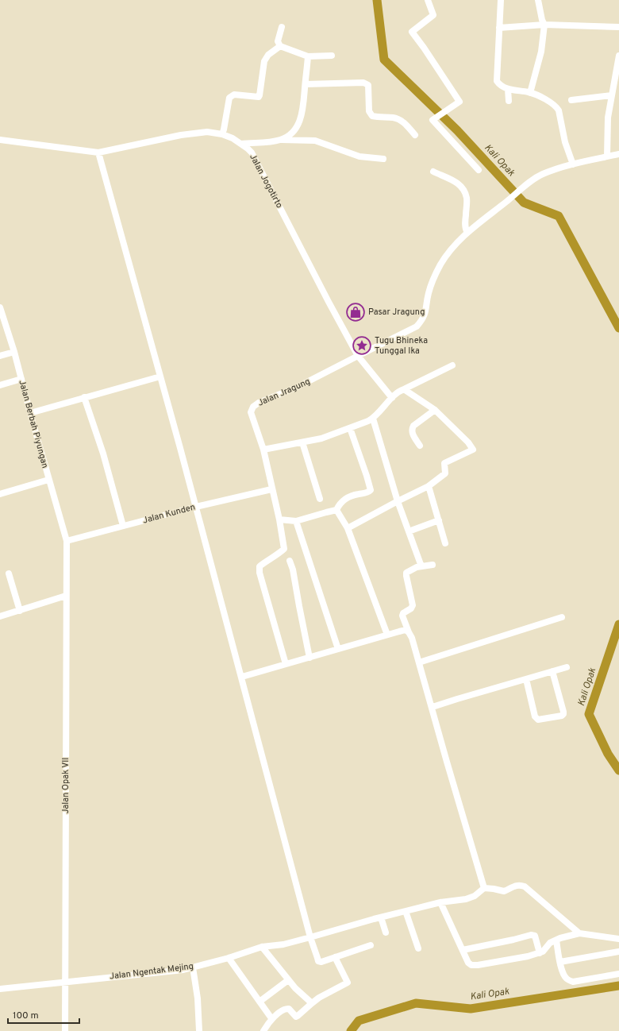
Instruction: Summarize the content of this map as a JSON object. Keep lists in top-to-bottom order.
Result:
{
  "streets": {
    "street": [
      "Jalan Jogotirto",
      "Jalan Jragung",
      "Jalan Berbah Piyungan",
      "Jalan Kunden",
      "Jalan Opak VII",
      "Jalan Ngentak Mejing"
    ]
  },
  "crossings": [
    ["Jalan Jogotirto", "Jalan Jragung"],
    ["Jalan Jragung", "Jalan Kunden"],
    ["Jalan Berbah Piyungan", "Jalan Kunden"],
    ["Jalan Berbah Piyungan", "Jalan Opak VII"],
    ["Jalan Kunden", "Jalan Opak VII"],
    ["Jalan Opak VII", "Jalan Ngentak Mejing"]
  ],
  "water": ["Kali Opak"],
  "places": {
    "shop": ["Pasar Jragung"],
    "place": ["Tugu Bhineka Tunggal Ika"]
  },
  "scale_bar": "100 m"
}
